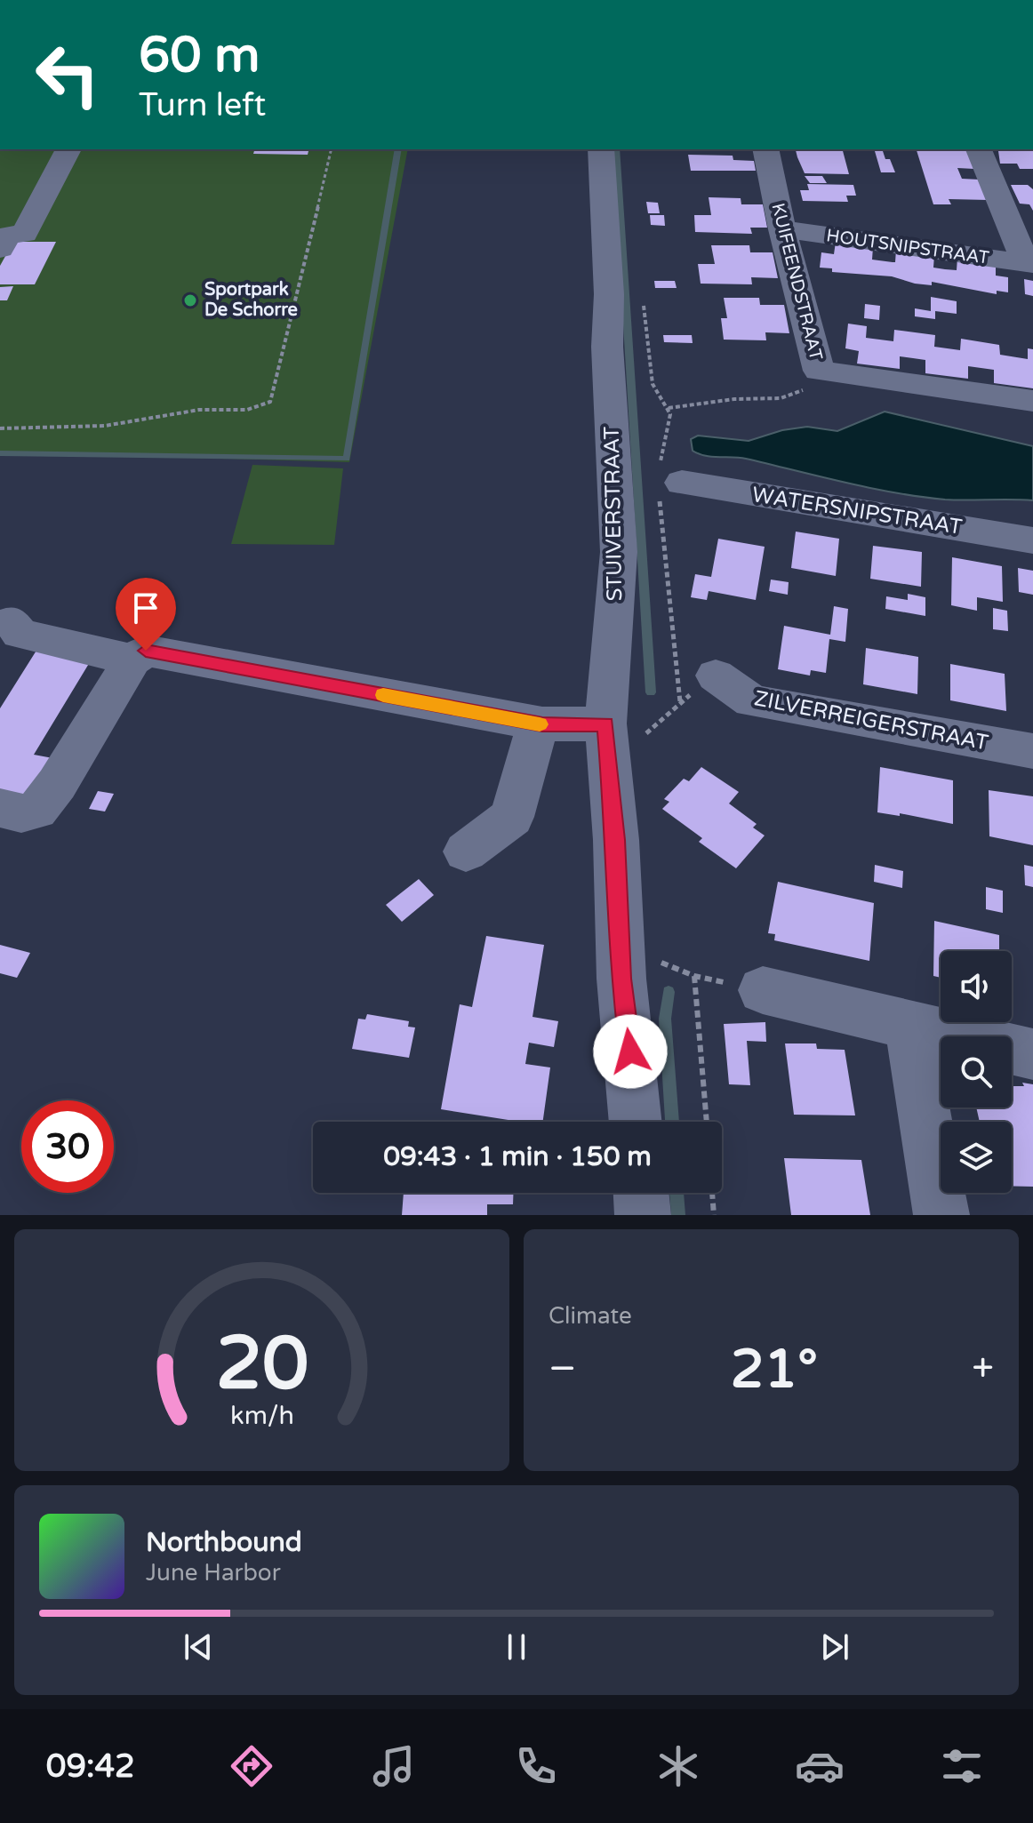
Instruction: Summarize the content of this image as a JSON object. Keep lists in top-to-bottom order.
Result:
{
  "streets": {
    "street": [
      "HOUTSNIPSTRAAT",
      "KUIFEENDSTRAAT",
      "WATERSNIPSTRAAT",
      "STUIVERSTRAAT",
      "ZILVERREIGERSTRAAT"
    ]
  },
  "crossings": [
    ["HOUTSNIPSTRAAT", "KUIFEENDSTRAAT"]
  ],
  "places": ["Sportpark De Schorre"],
  "page": {
    "turn": ["60 m", "Turn left"],
    "limit": "30",
    "trip": "09:43 · 1 min · 150 m",
    "tile": "Climate",
    "heat": ["−", "21°", "+"],
    "song": ["Northbound", "June Harbor"],
    "tabs": "09:42",
    "gauge": ["20", "km/h"]
  }
}
